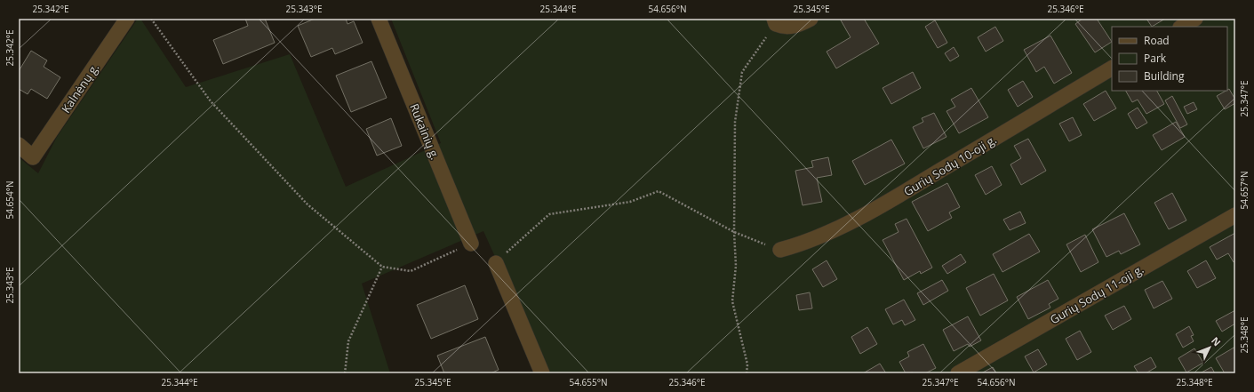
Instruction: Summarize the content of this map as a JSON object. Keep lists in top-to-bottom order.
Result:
{
  "streets": {
    "street": [
      "Kalnėnų g.",
      "Rukainių g.",
      "Gurių Sodų 10-oji g.",
      "Gurių Sodų 11-oji g."
    ]
  },
  "legend": ["Road", "Park", "Building"],
  "north": "top right",
  "coordinates": [
    "25.342°E",
    "25.343°E",
    "25.344°E",
    "54.656°N",
    "25.345°E",
    "25.346°E",
    "25.347°E",
    "54.657°N",
    "54.654°N",
    "25.348°E",
    "54.655°N"
  ]
}
